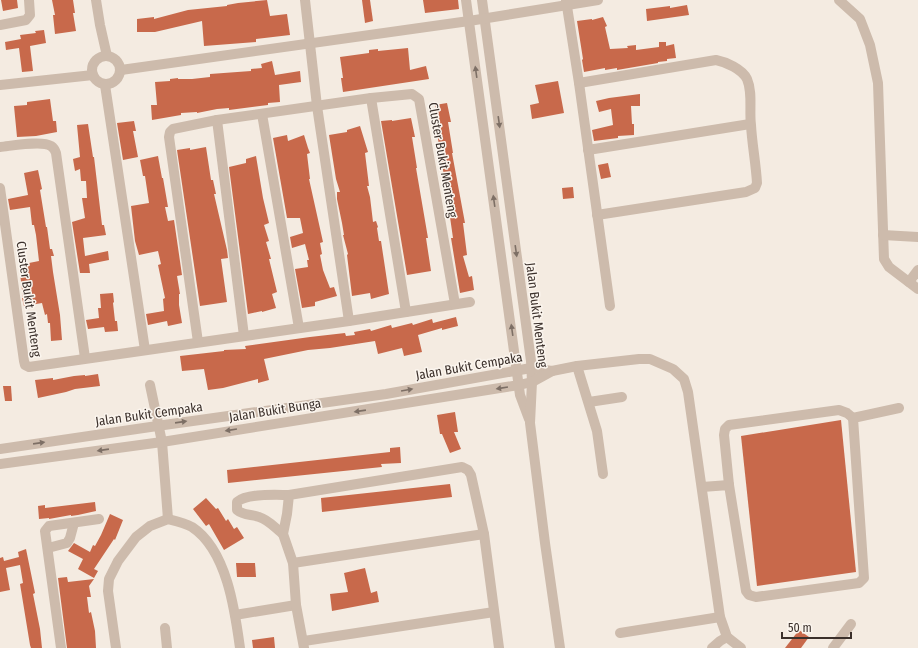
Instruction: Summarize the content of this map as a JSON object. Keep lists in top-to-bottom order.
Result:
{
  "streets": {
    "street": [
      "Cluster Bukit Menteng",
      "Jalan Bukit Menteng",
      "Jalan Bukit Cempaka",
      "Jalan Bukit Bunga"
    ]
  },
  "crossings": [
    ["Jalan Bukit Menteng", "Jalan Bukit Cempaka"],
    ["Jalan Bukit Menteng", "Jalan Bukit Bunga"],
    ["Jalan Bukit Cempaka", "Jalan Bukit Bunga"]
  ],
  "one_way": ["Jalan Bukit Cempaka", "Jalan Bukit Bunga"],
  "scale_bar": "50 m"
}
